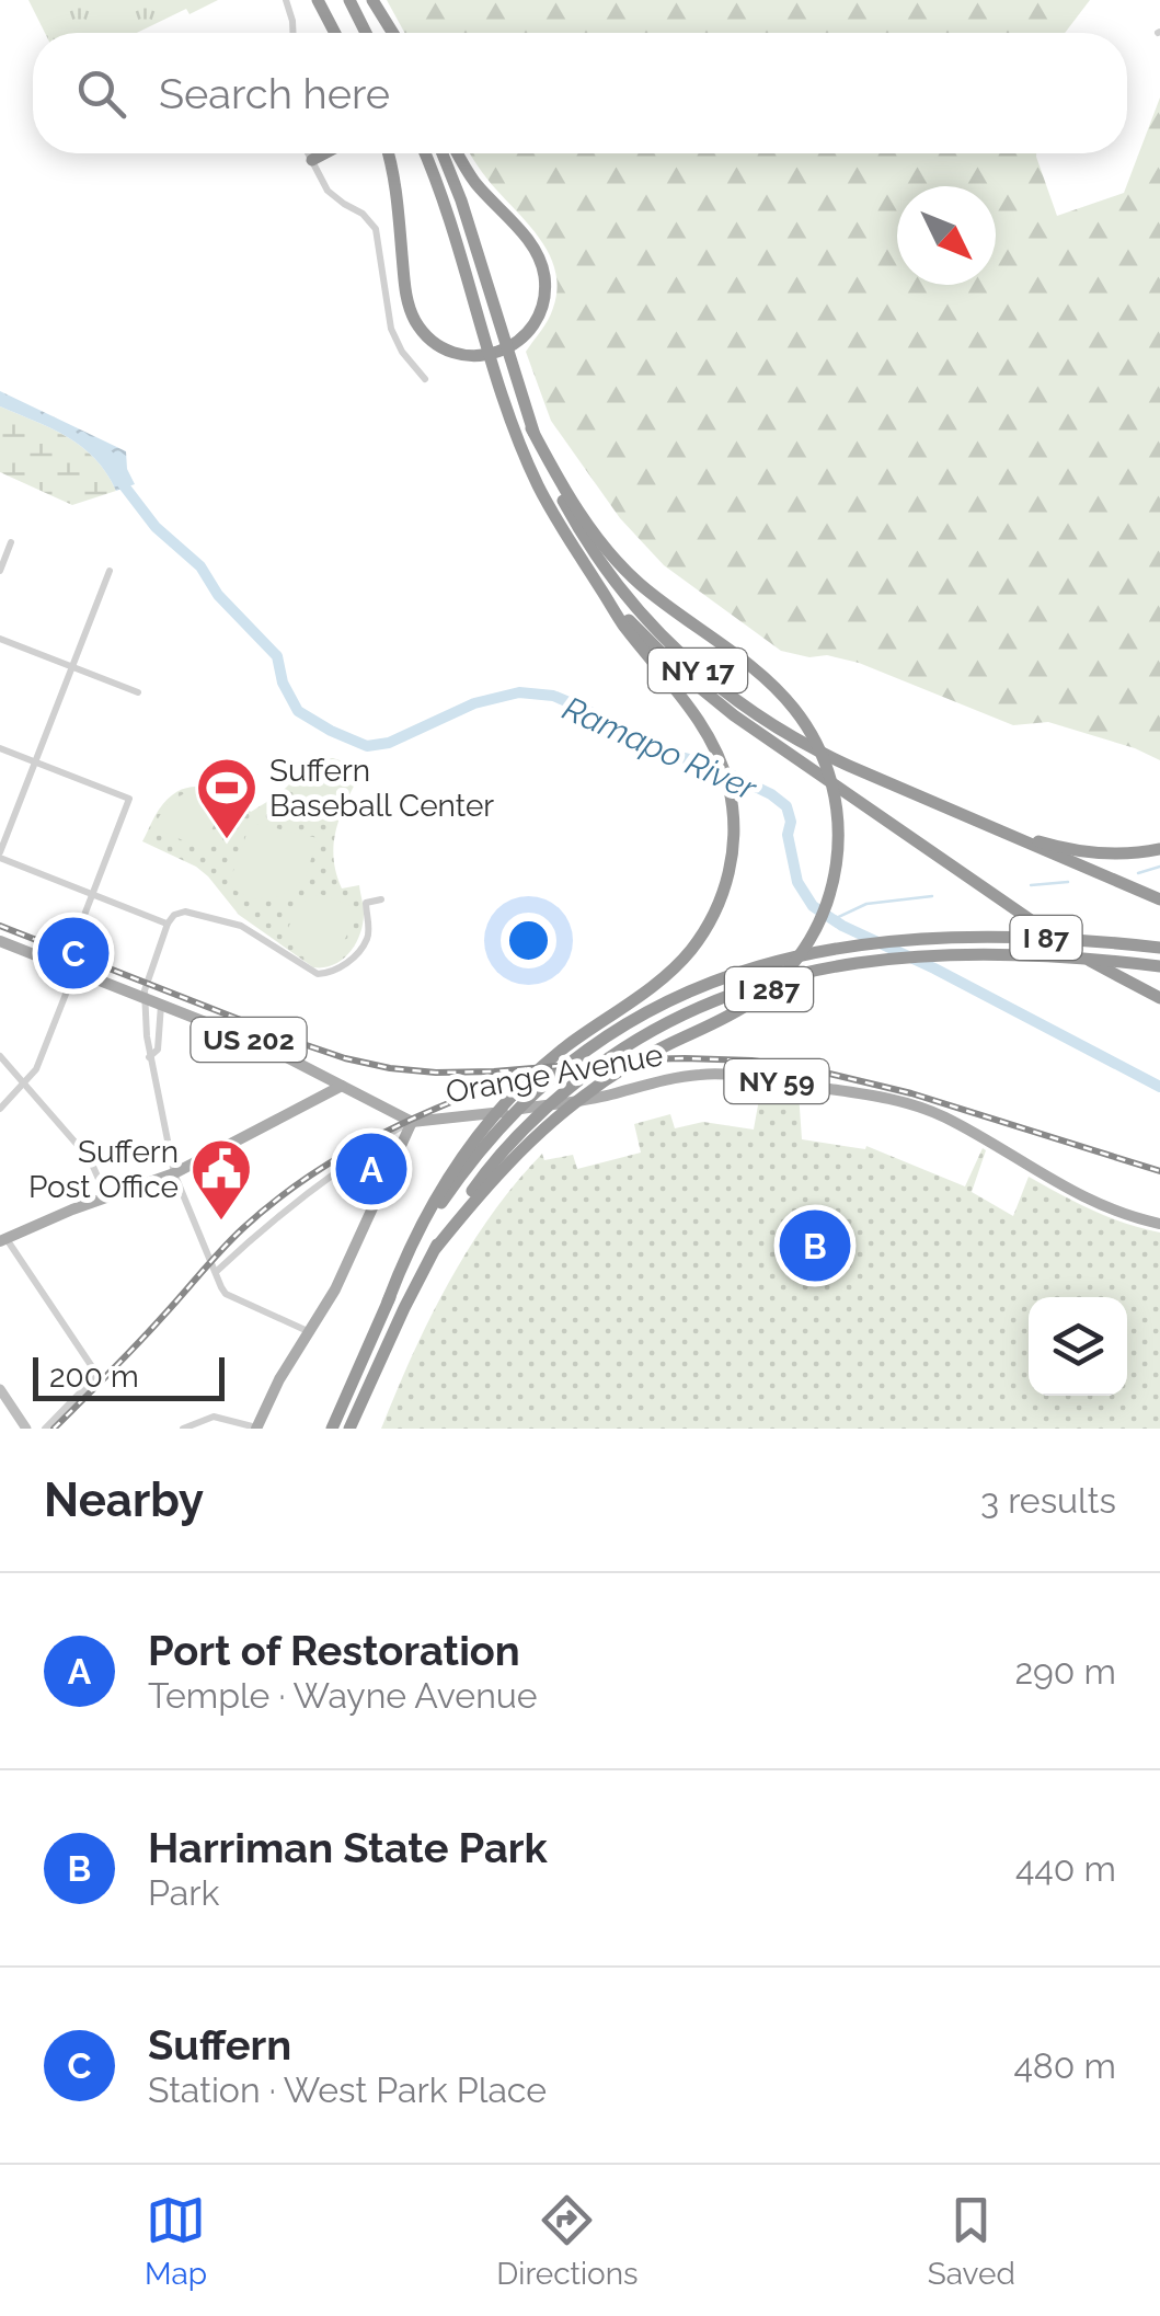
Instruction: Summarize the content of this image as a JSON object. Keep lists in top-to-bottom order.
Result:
{
  "streets": {
    "highway": ["NY 17", "I 87", "I 287"],
    "main road": ["US 202", "Orange Avenue", "NY 59"]
  },
  "crossings": [
    ["NY 17", "I 287"],
    ["I 87", "I 287"]
  ],
  "water": ["Ramapo River"],
  "places": {
    "sports": ["Suffern Baseball Center"],
    "public building": ["Suffern Post Office"]
  },
  "scale_bar": "200 m",
  "north": "bottom right",
  "page": {
    "search": "Search here",
    "pins": ["C", "A", "B"],
    "scale": "200 m",
    "heading": ["Nearby", "3 results"],
    "list": [
      {
        "mark": "A",
        "name": "Port of Restoration",
        "note": "Temple · Wayne Avenue",
        "value": "290 m"
      },
      {
        "mark": "B",
        "name": "Harriman State Park",
        "note": "Park",
        "value": "440 m"
      },
      {
        "mark": "C",
        "name": "Suffern",
        "note": "Station · West Park Place",
        "value": "480 m"
      }
    ],
    "nav": ["Map", "Directions", "Saved"]
  }
}
